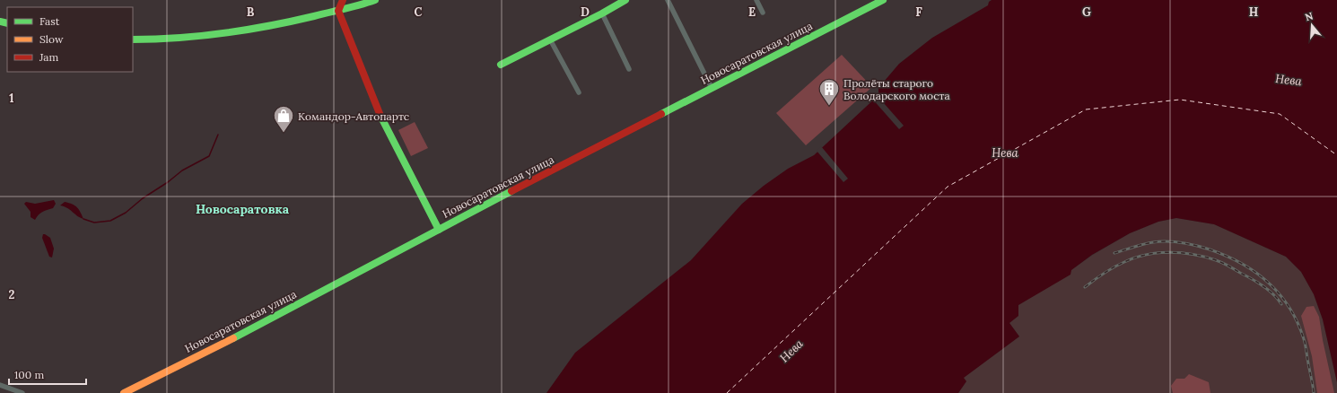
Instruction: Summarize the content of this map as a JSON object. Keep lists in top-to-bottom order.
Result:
{
  "streets": {
    "street": ["Новосаратовская улица"]
  },
  "districts": ["Новосаратовка"],
  "water": ["Нева"],
  "places": {
    "building": ["Пролёты старого Володарского моста"],
    "shop": ["Командор-Автопартс"]
  },
  "legend": ["Fast", "Slow", "Jam"],
  "scale_bar": "100 m",
  "north": "top",
  "grid": {
    "columns": [
      "B",
      "C",
      "D",
      "E",
      "F",
      "G",
      "H"
    ],
    "rows": ["1", "2"]
  }
}
